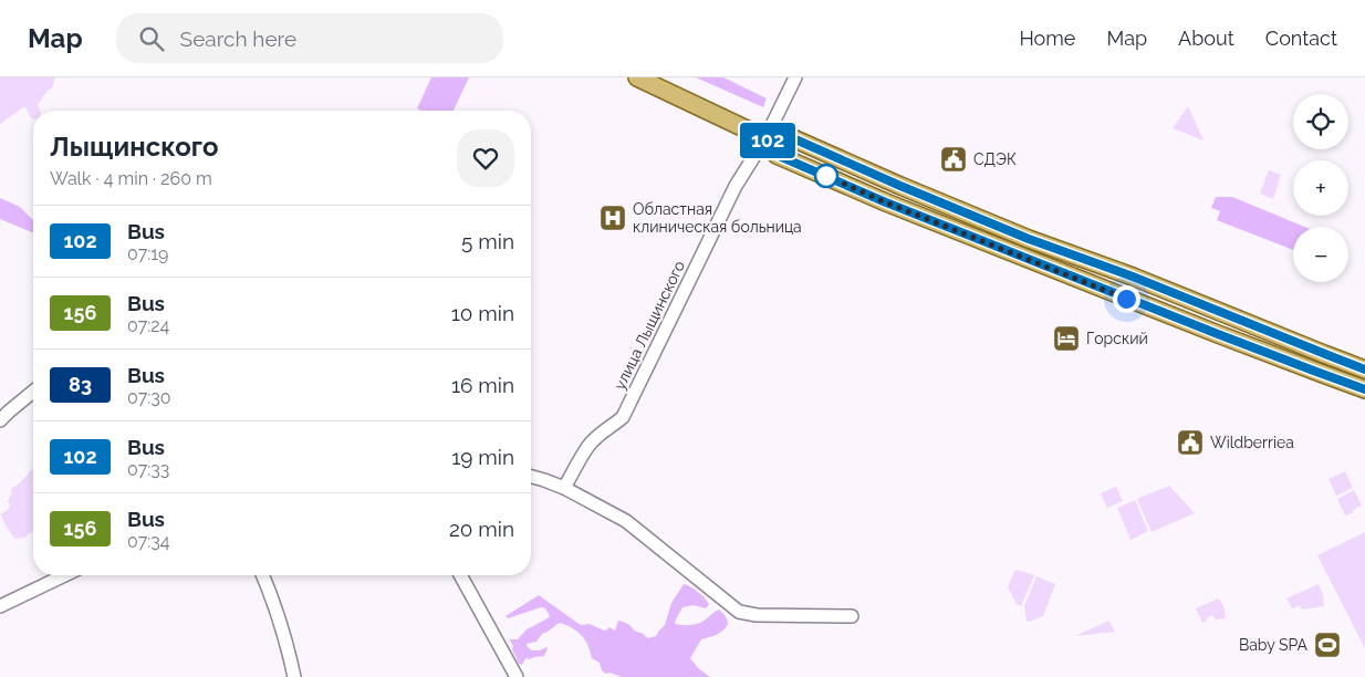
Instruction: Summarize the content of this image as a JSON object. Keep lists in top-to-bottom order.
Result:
{
  "streets": {
    "street": ["улица Лыщинского"]
  },
  "places": {
    "public building": ["СДЭК", "Wildberriea"],
    "hospital": ["Областная клиническая больница"],
    "hotel": ["Горский"],
    "sports": ["Baby SPA"]
  },
  "lines": ["bus line 102"],
  "page": {
    "header": "Map",
    "search": "Search here",
    "nav": [
      "Home",
      "Map",
      "About",
      "Contact"
    ],
    "on_map": "102",
    "map_buttons": ["+", "−"],
    "heading": ["Лыщинского", "Walk · 4 min · 260 m"],
    "list": [
      {
        "mark": "102",
        "name": "Bus",
        "note": "07:19",
        "value": "5 min"
      },
      {
        "mark": "156",
        "name": "Bus",
        "note": "07:24",
        "value": "10 min"
      },
      {
        "mark": "83",
        "name": "Bus",
        "note": "07:30",
        "value": "16 min"
      },
      {
        "mark": "102",
        "name": "Bus",
        "note": "07:33",
        "value": "19 min"
      },
      {
        "mark": "156",
        "name": "Bus",
        "note": "07:34",
        "value": "20 min"
      }
    ]
  }
}
